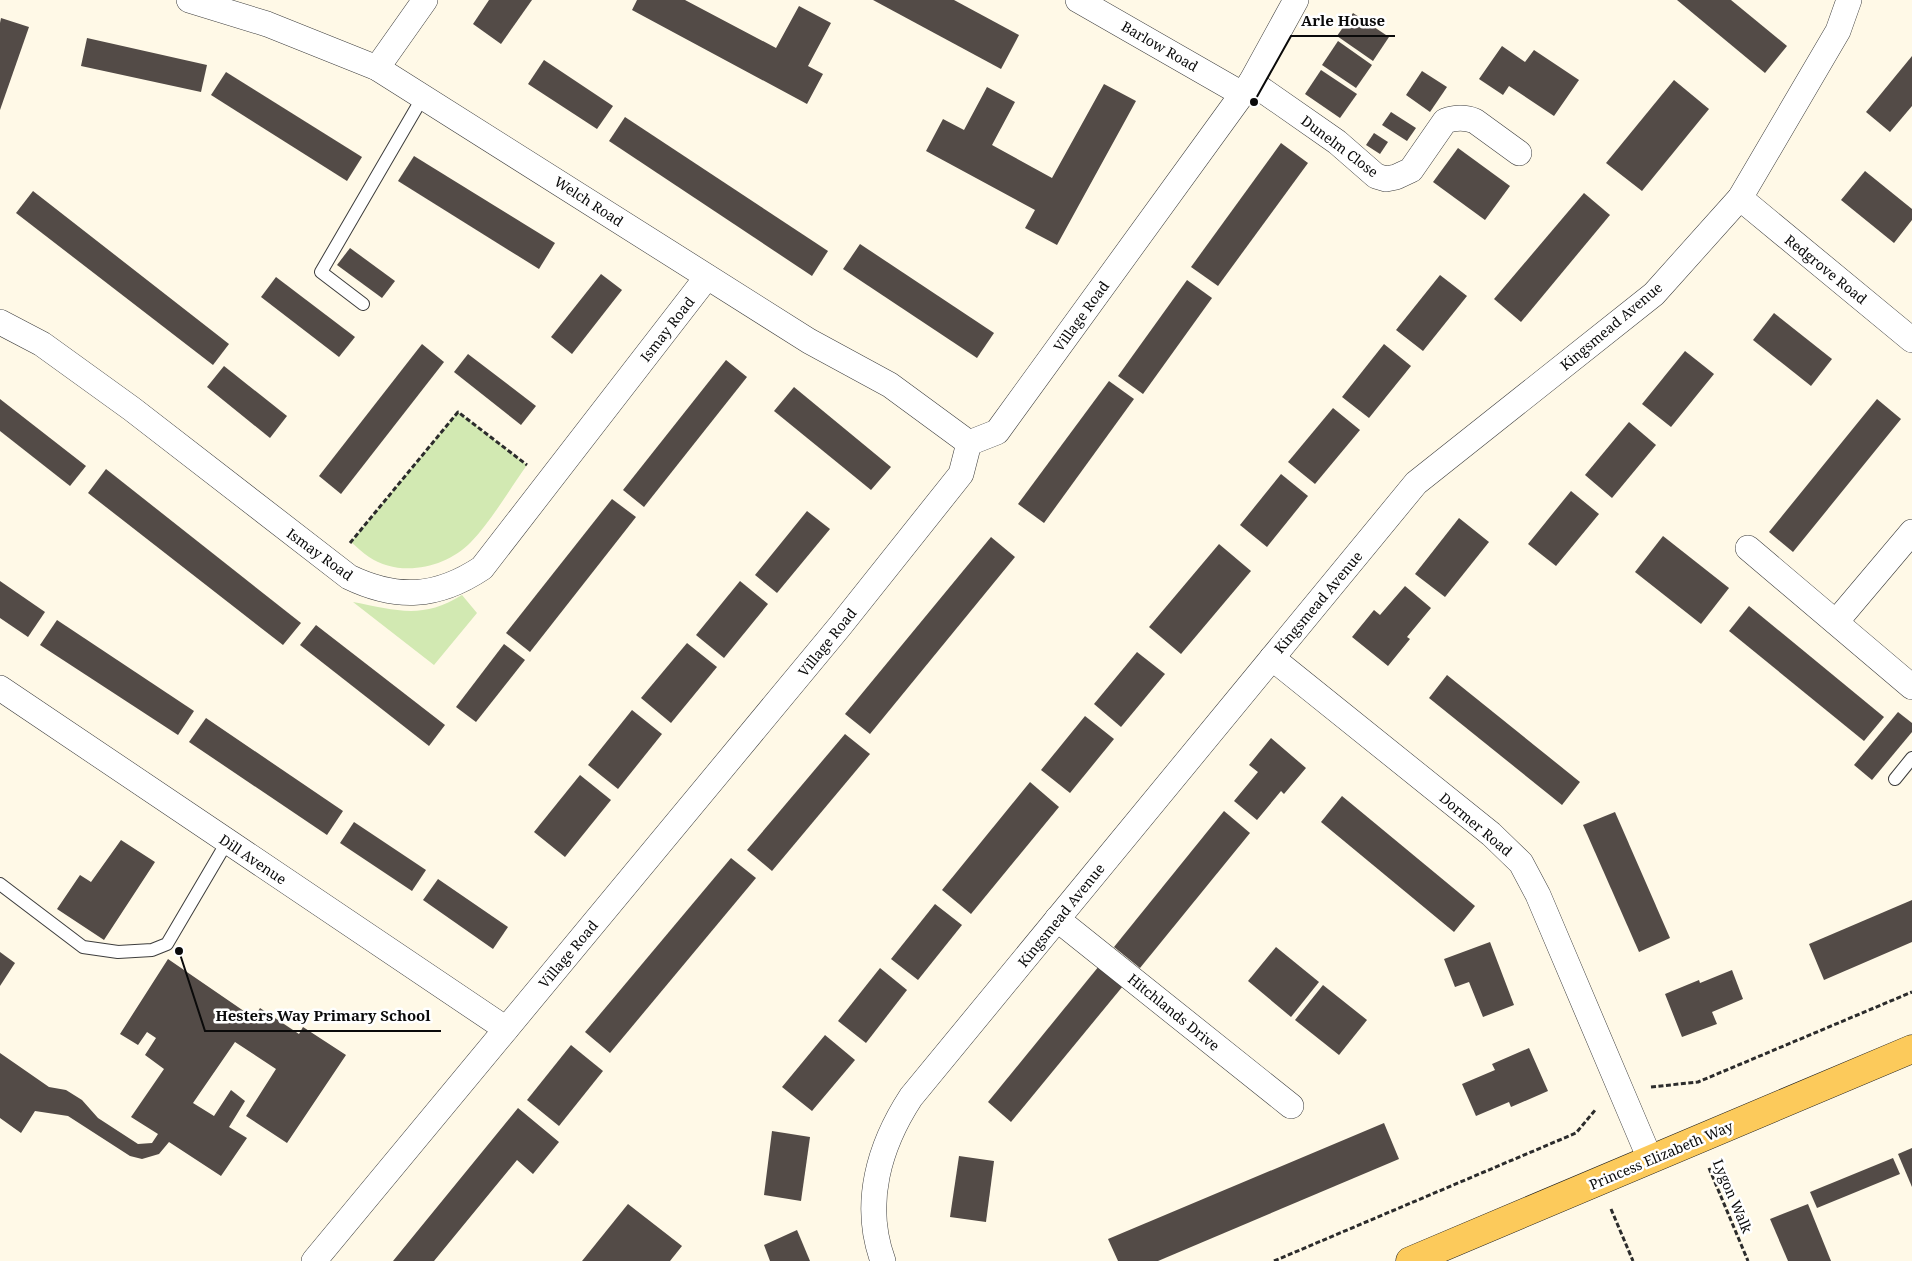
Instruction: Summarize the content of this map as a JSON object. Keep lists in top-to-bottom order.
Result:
{
  "streets": {
    "main road": ["Princess Elizabeth Way"],
    "street": [
      "Barlow Road",
      "Dunelm Close",
      "Welch Road",
      "Redgrove Road",
      "Village Road",
      "Kingsmead Avenue",
      "Ismay Road",
      "Dormer Road",
      "Dill Avenue",
      "Hitchlands Drive"
    ],
    "path": ["Lygon Walk"]
  },
  "crossings": [
    ["Barlow Road", "Dunelm Close"],
    ["Barlow Road", "Village Road"],
    ["Dunelm Close", "Village Road"],
    ["Welch Road", "Village Road"],
    ["Welch Road", "Ismay Road"],
    ["Redgrove Road", "Kingsmead Avenue"],
    ["Village Road", "Dill Avenue"],
    ["Kingsmead Avenue", "Dormer Road"],
    ["Kingsmead Avenue", "Hitchlands Drive"],
    ["Dormer Road", "Princess Elizabeth Way"],
    ["Princess Elizabeth Way", "Lygon Walk"]
  ],
  "places": ["Arle House", "Hesters Way Primary School"]
}
